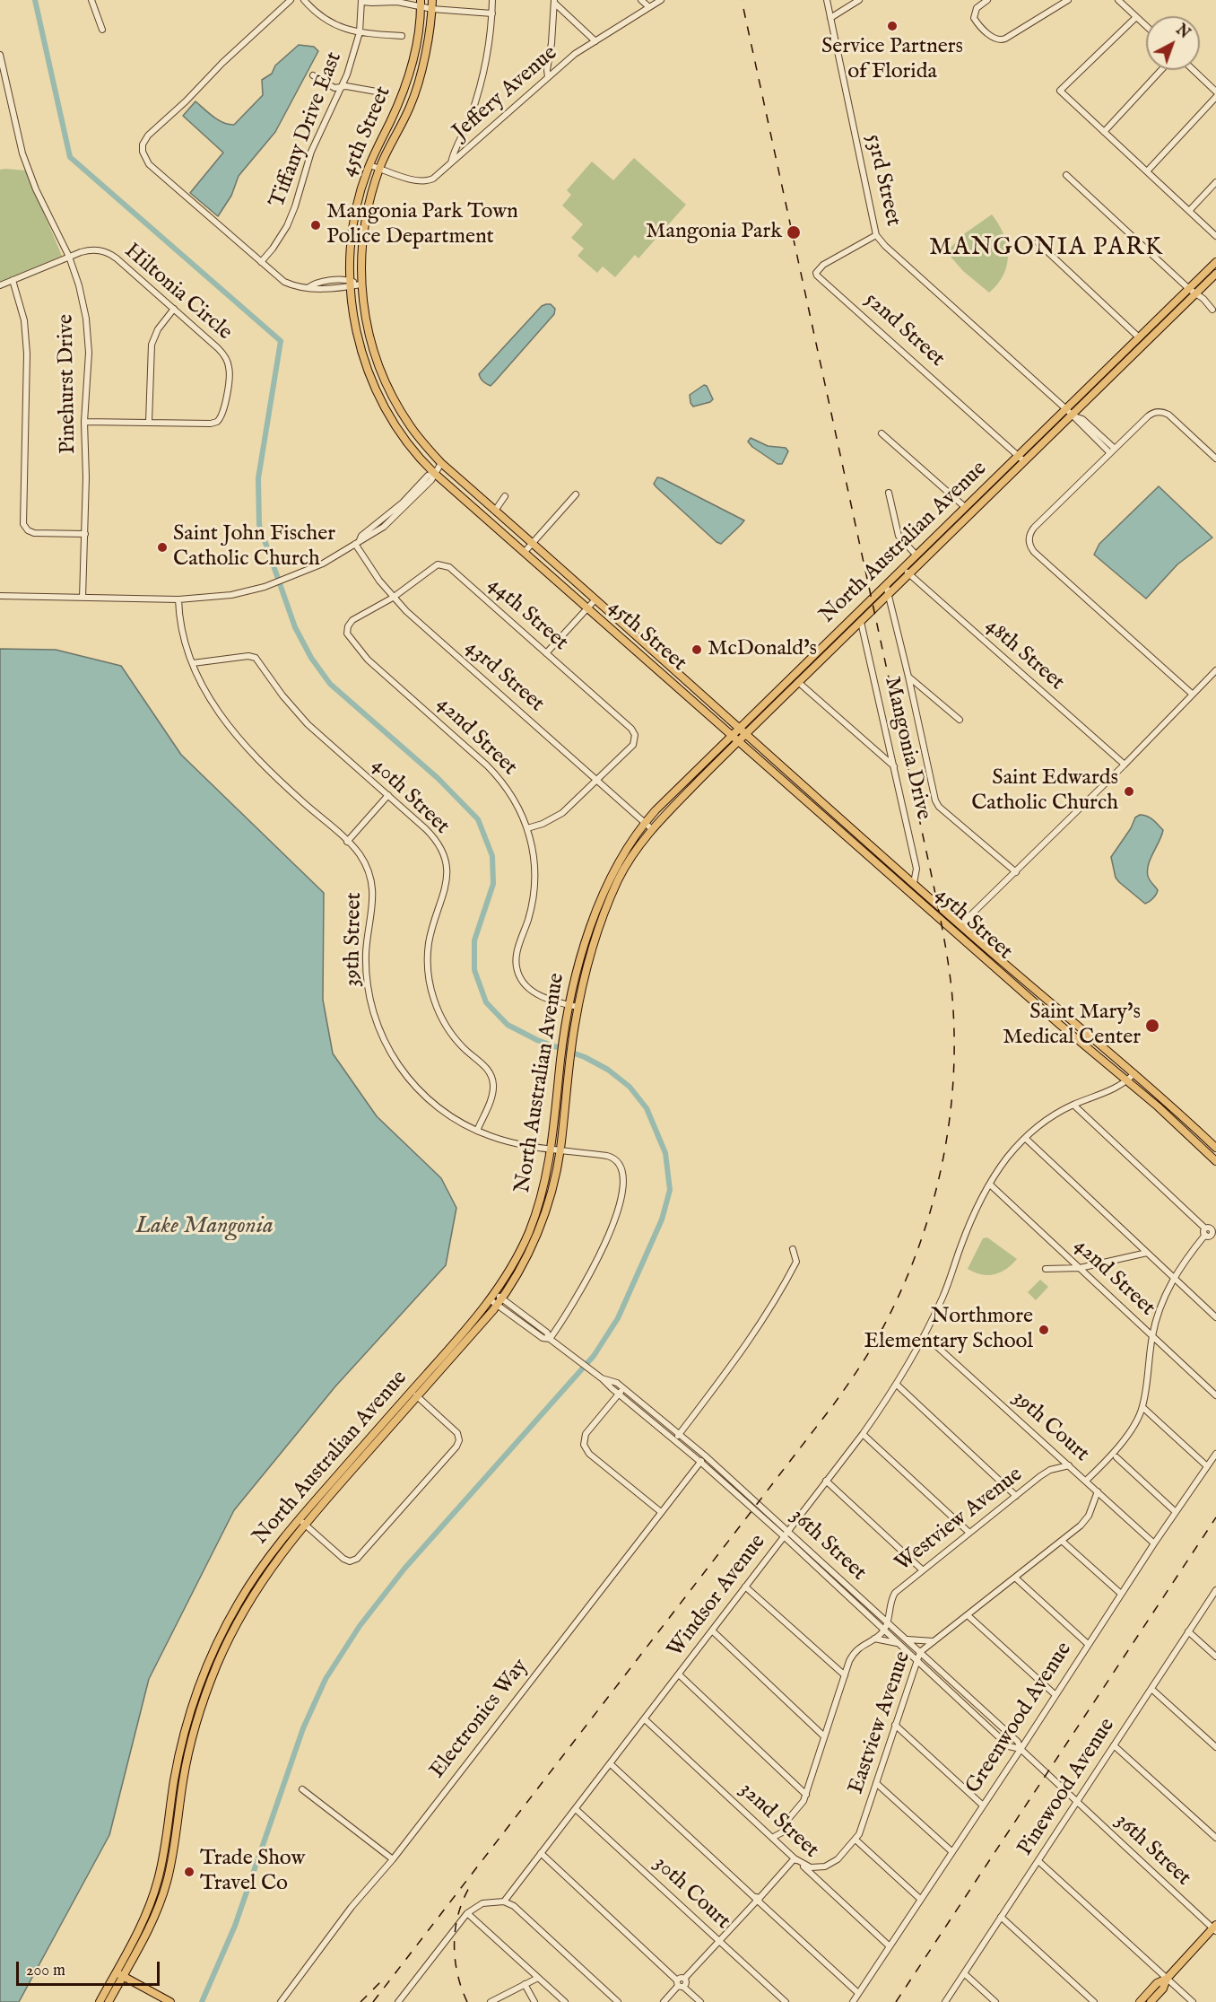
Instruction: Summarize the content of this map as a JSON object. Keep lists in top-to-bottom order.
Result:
{
  "streets": {
    "main road": ["45th Street", "North Australian Avenue"],
    "street": [
      "Jeffery Avenue",
      "Tiffany Drive East",
      "53rd Street",
      "Hiltonia Circle",
      "52nd Street",
      "Pinehurst Drive",
      "44th Street",
      "48th Street",
      "43rd Street",
      "42nd Street",
      "Mangonia Drive",
      "40th Street",
      "39th Street",
      "39th Court",
      "Westview Avenue",
      "36th Street",
      "Windsor Avenue",
      "Greenwood Avenue",
      "Electronics Way",
      "Eastview Avenue",
      "Pinewood Avenue",
      "32nd Street",
      "30th Court"
    ]
  },
  "crossings": [
    ["Jeffery Avenue", "45th Street"],
    ["45th Street", "North Australian Avenue"],
    ["45th Street", "Mangonia Drive"],
    ["45th Street", "Windsor Avenue"],
    ["53rd Street", "52nd Street"],
    ["53rd Street", "North Australian Avenue"],
    ["Hiltonia Circle", "Pinehurst Drive"],
    ["52nd Street", "North Australian Avenue"],
    ["North Australian Avenue", "48th Street"],
    ["North Australian Avenue", "43rd Street"],
    ["North Australian Avenue", "42nd Street"],
    ["North Australian Avenue", "Mangonia Drive"],
    ["North Australian Avenue", "39th Street"],
    ["North Australian Avenue", "36th Street"],
    ["44th Street", "43rd Street"],
    ["44th Street", "42nd Street"],
    ["43rd Street", "42nd Street"],
    ["42nd Street", "Windsor Avenue"],
    ["40th Street", "39th Street"],
    ["39th Street", "36th Street"],
    ["39th Court", "Westview Avenue"],
    ["39th Court", "Windsor Avenue"],
    ["39th Court", "Greenwood Avenue"],
    ["39th Court", "Eastview Avenue"],
    ["36th Street", "Windsor Avenue"],
    ["36th Street", "Greenwood Avenue"],
    ["36th Street", "Electronics Way"],
    ["36th Street", "Eastview Avenue"],
    ["36th Street", "Pinewood Avenue"],
    ["Windsor Avenue", "32nd Street"],
    ["Windsor Avenue", "30th Court"],
    ["Greenwood Avenue", "32nd Street"],
    ["Eastview Avenue", "32nd Street"]
  ],
  "districts": ["MANGONIA PARK"],
  "water": ["Lake Mangonia"],
  "places": [
    "Service Partners of Florida",
    "Mangonia Park Town Police Department",
    "Mangonia Park",
    "Saint John Fischer Catholic Church",
    "McDonald's",
    "Saint Edwards Catholic Church",
    "Saint Mary's Medical Center",
    "Northmore Elementary School",
    "Trade Show Travel Co"
  ],
  "scale_bar": "200 m",
  "north": "top right"
}
